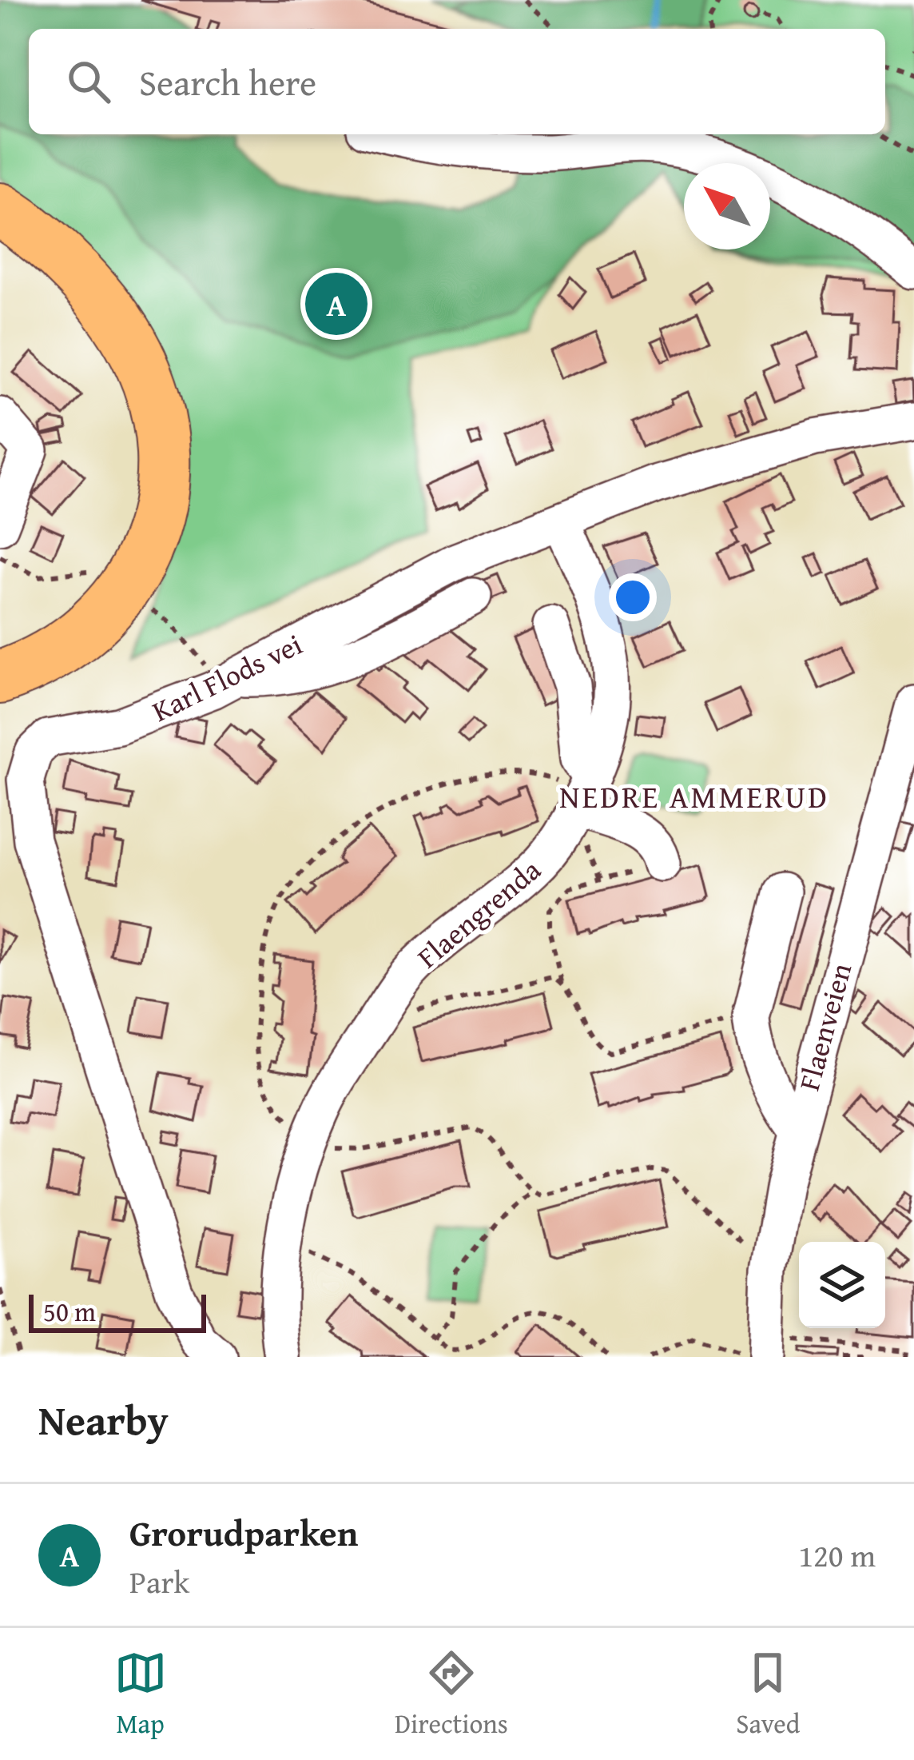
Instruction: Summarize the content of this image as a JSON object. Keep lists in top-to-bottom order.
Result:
{
  "streets": {
    "street": ["Karl Flods vei", "Flaengrenda", "Flaenveien"]
  },
  "crossings": [
    ["Karl Flods vei", "Flaengrenda"]
  ],
  "districts": ["NEDRE AMMERUD"],
  "scale_bar": "50 m",
  "north": "top left",
  "page": {
    "search": "Search here",
    "pins": "A",
    "scale": "50 m",
    "heading": "Nearby",
    "list": [
      {
        "mark": "A",
        "name": "Grorudparken",
        "note": "Park",
        "value": "120 m"
      }
    ],
    "nav": ["Map", "Directions", "Saved"]
  }
}
